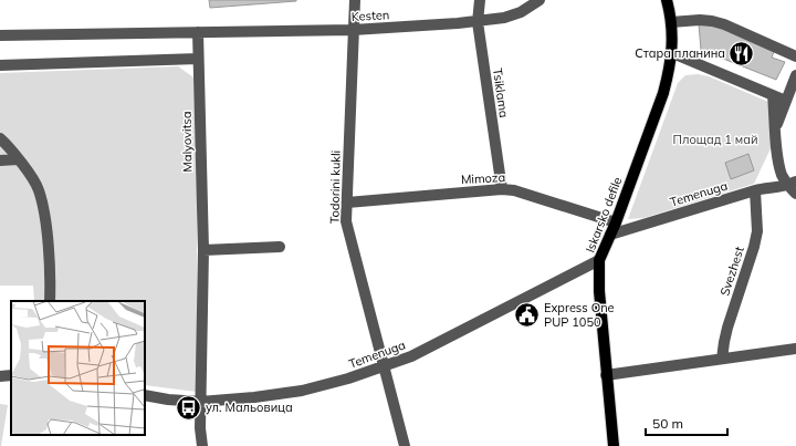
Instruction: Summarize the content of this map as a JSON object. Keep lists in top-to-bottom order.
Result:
{
  "streets": {
    "main road": ["Iskarsko defile"],
    "street": [
      "Kesten",
      "Tsiklama",
      "Malyovitsa",
      "Mimoza",
      "Todorini kukli",
      "Temenuga",
      "Svezhest"
    ]
  },
  "crossings": [
    ["Kesten", "Tsiklama"],
    ["Kesten", "Malyovitsa"],
    ["Kesten", "Todorini kukli"],
    ["Tsiklama", "Mimoza"],
    ["Malyovitsa", "Temenuga"],
    ["Mimoza", "Todorini kukli"],
    ["Mimoza", "Iskarsko defile"],
    ["Todorini kukli", "Temenuga"],
    ["Temenuga", "Iskarsko defile"],
    ["Temenuga", "Svezhest"]
  ],
  "parks": ["Площад 1 май"],
  "places": {
    "restaurant": ["Стара планина"],
    "public building": ["Express One PUP 1050"],
    "bus stop": ["ул. Мальовица"]
  },
  "scale_bar": "50 m"
}
